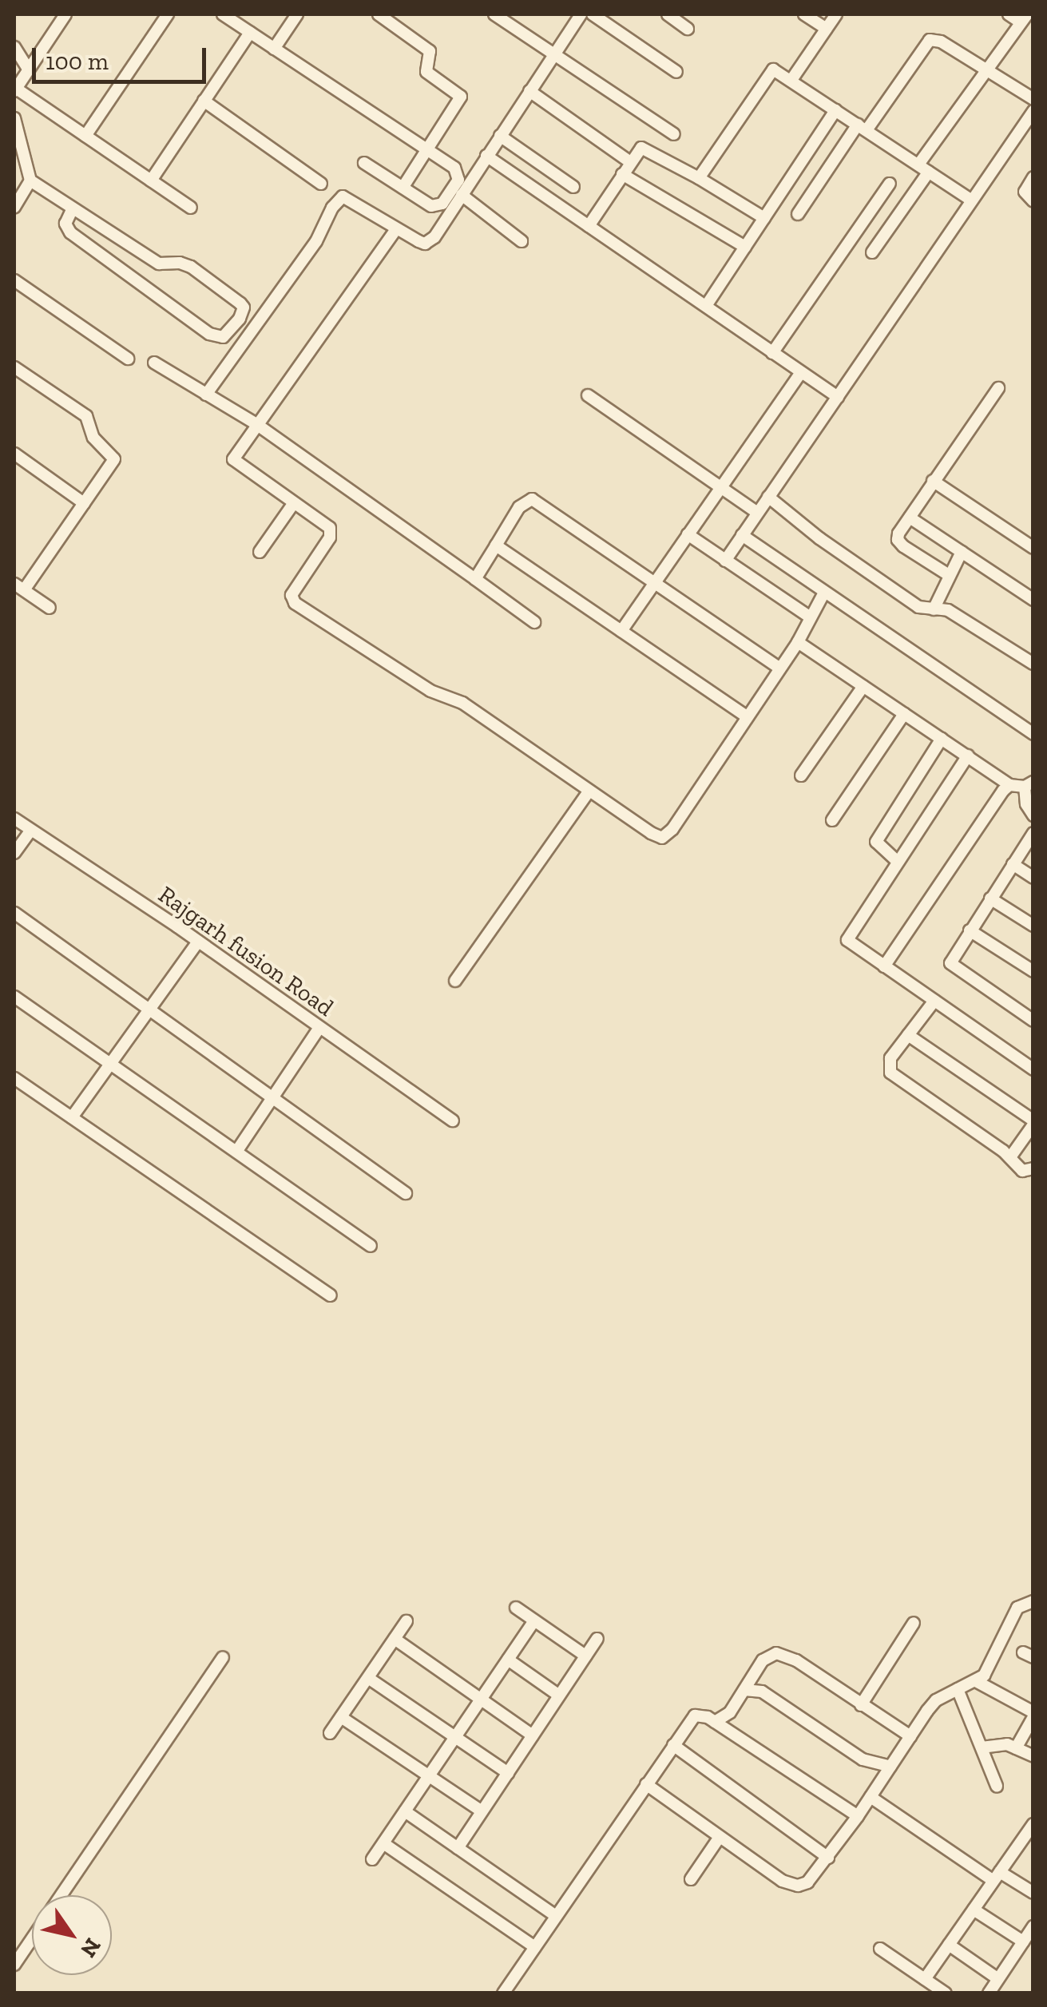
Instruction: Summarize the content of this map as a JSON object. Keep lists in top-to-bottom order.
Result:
{
  "streets": {
    "street": ["Rajgarh fusion Road"]
  },
  "scale_bar": "100 m",
  "north": "bottom right"
}
